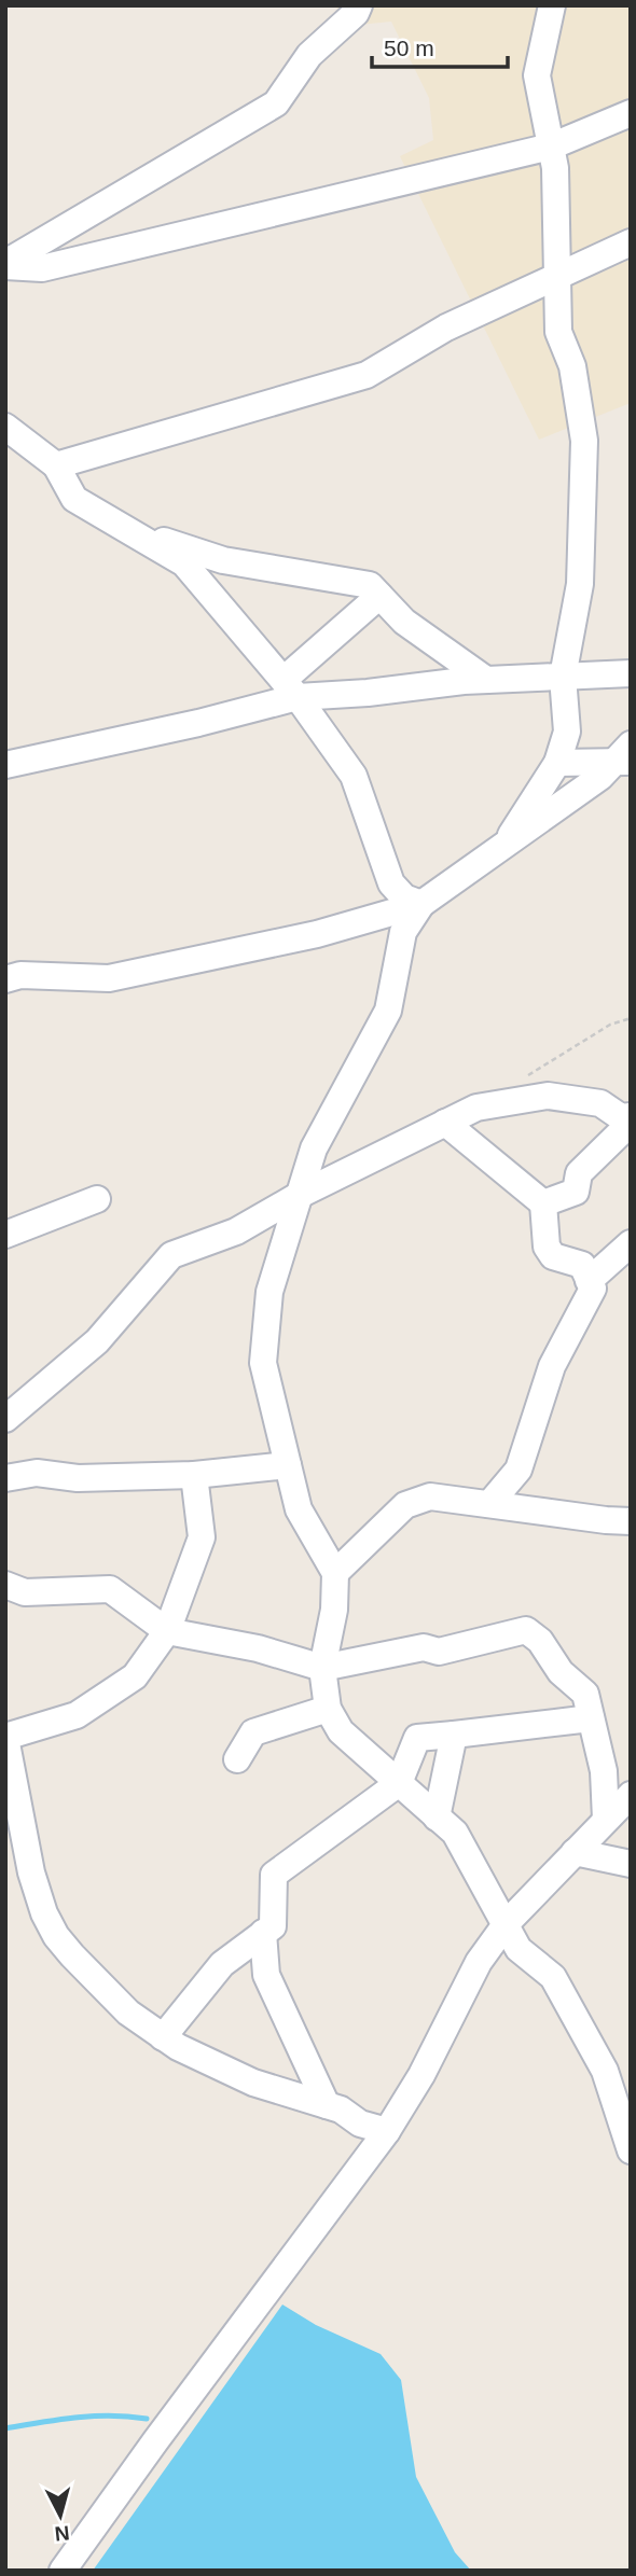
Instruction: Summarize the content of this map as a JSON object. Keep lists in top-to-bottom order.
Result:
{
  "scale_bar": "50 m",
  "north": "bottom"
}
